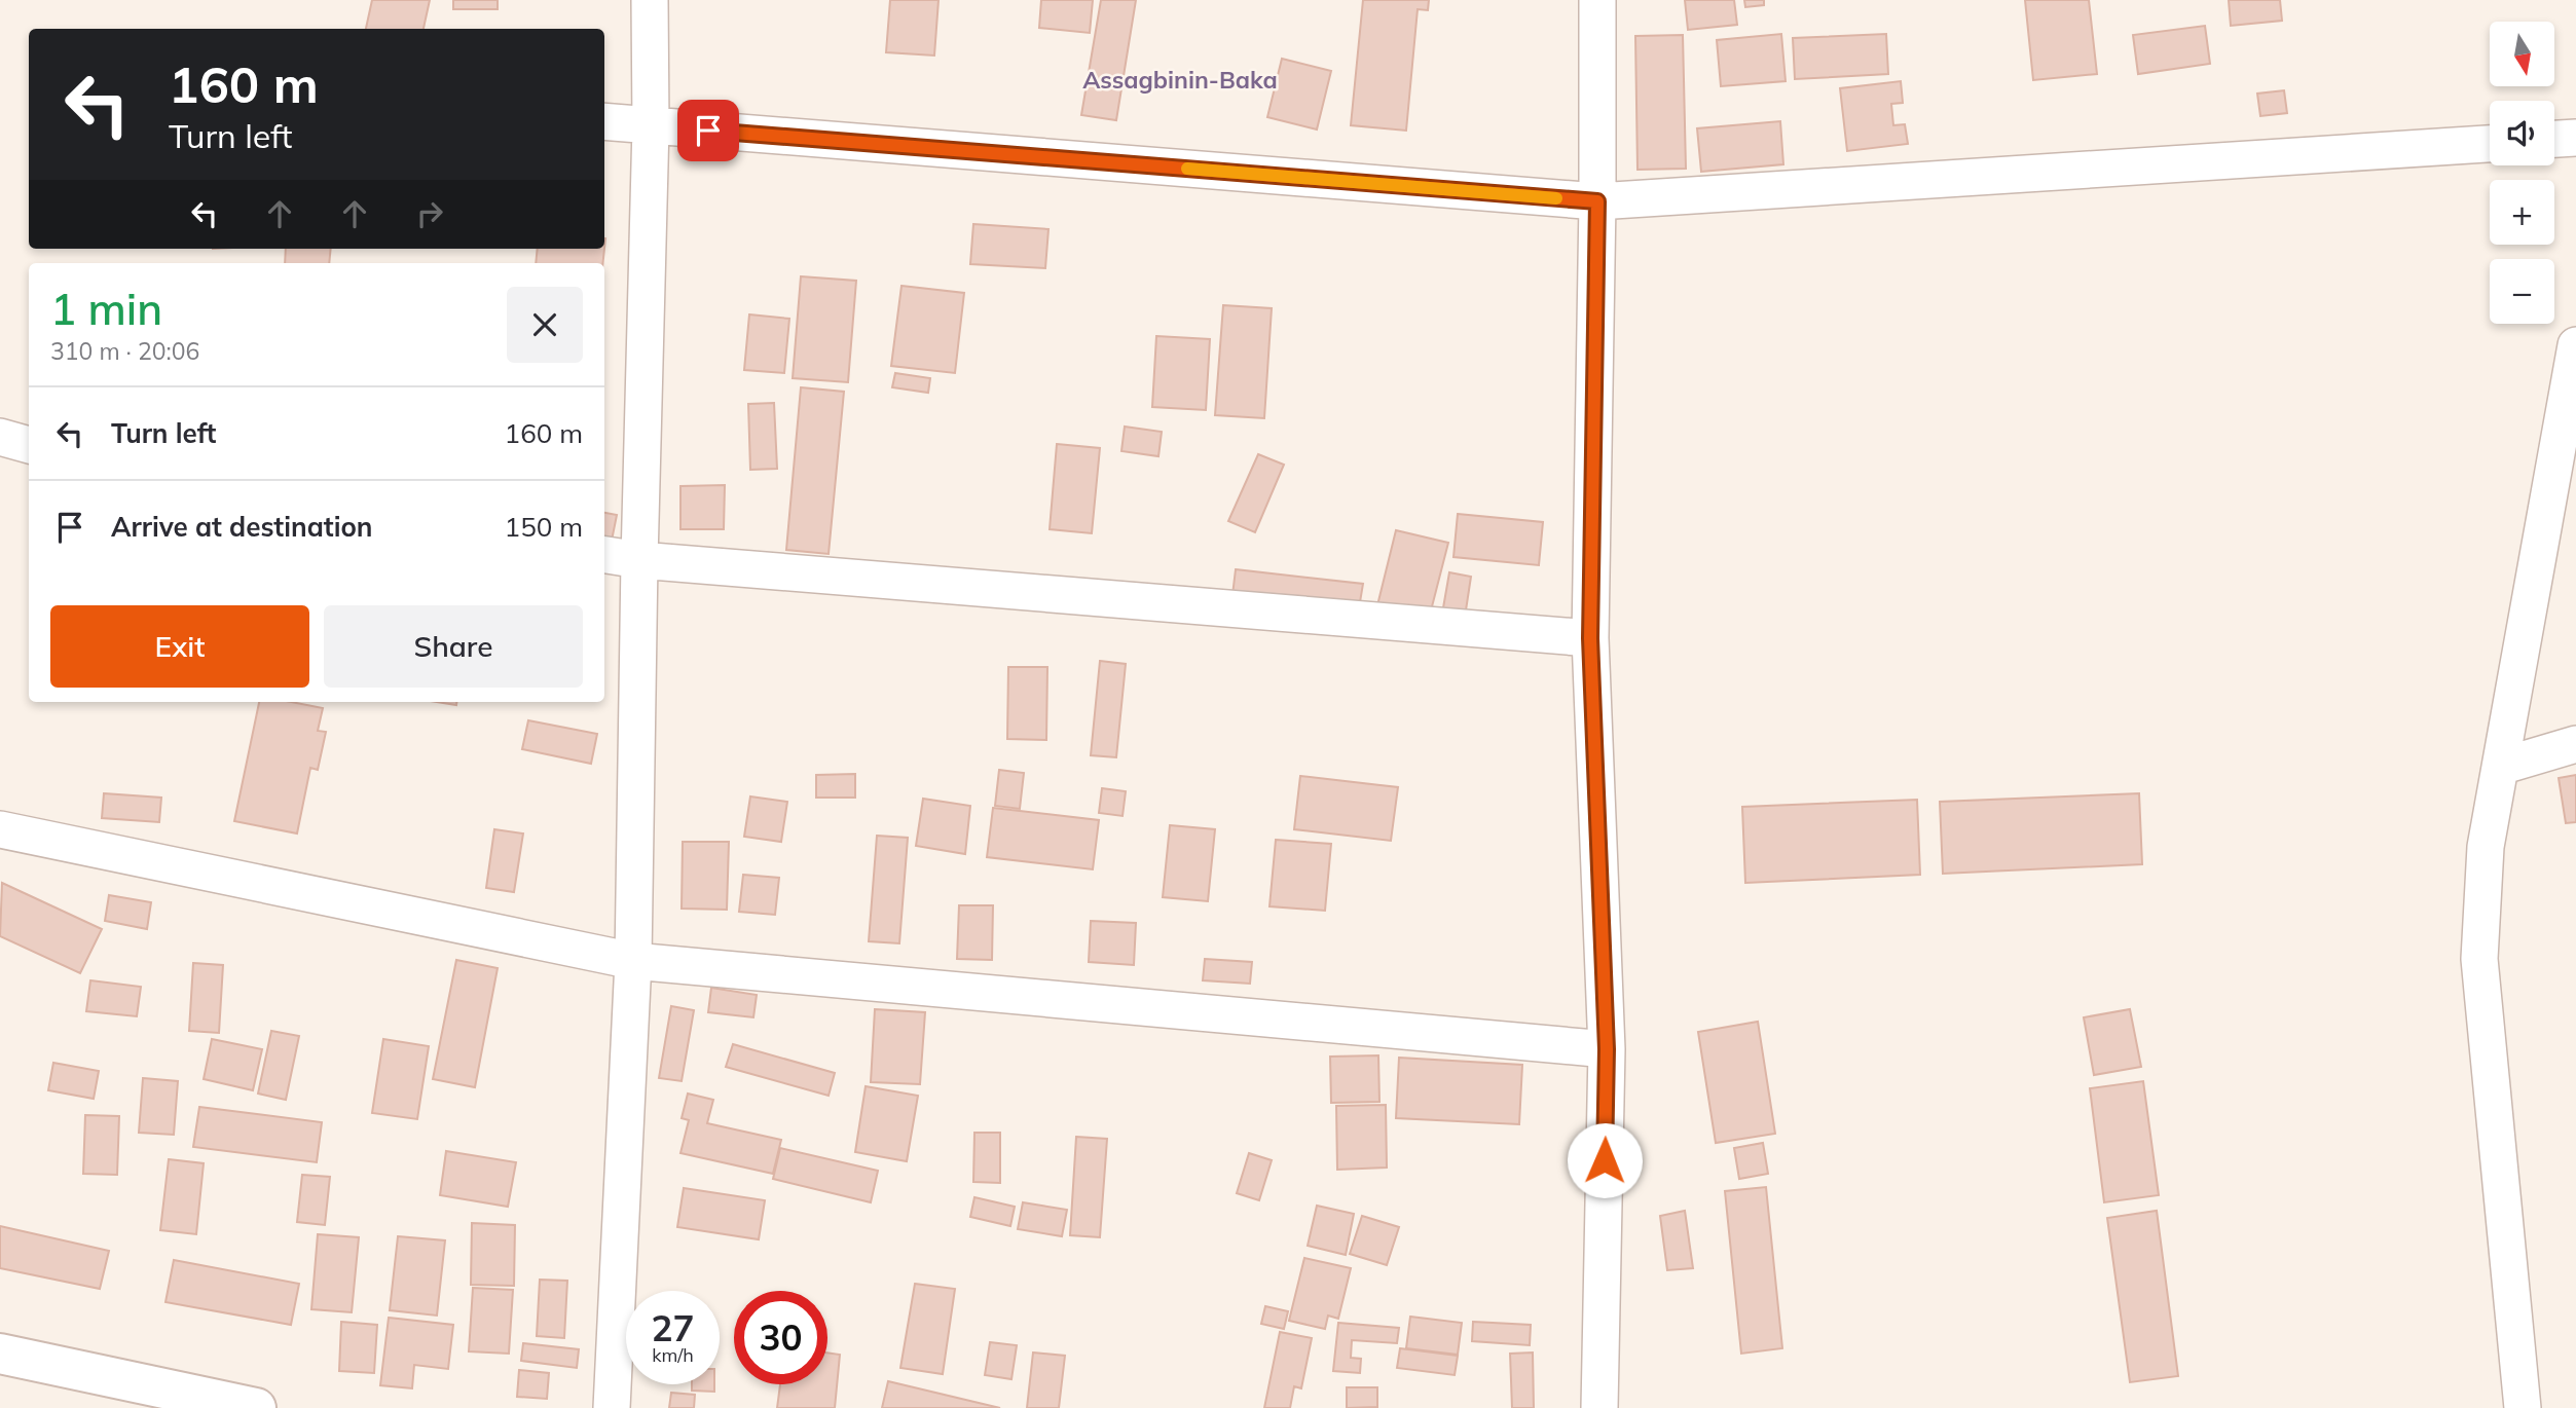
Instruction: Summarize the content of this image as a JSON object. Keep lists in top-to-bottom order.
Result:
{
  "districts": ["Assagbinin-Baka"],
  "north": "bottom",
  "page": {
    "map_buttons": ["+", "−"],
    "turn": ["160 m", "Turn left"],
    "heading": ["1 min", "310 m · 20:06"],
    "list": [
      {
        "name": "Turn left",
        "value": "160 m"
      },
      {
        "name": "Arrive at destination",
        "value": "150 m"
      }
    ],
    "buttons": ["Exit", "Share"],
    "speed": "27 km/h",
    "limit": "30"
  }
}
